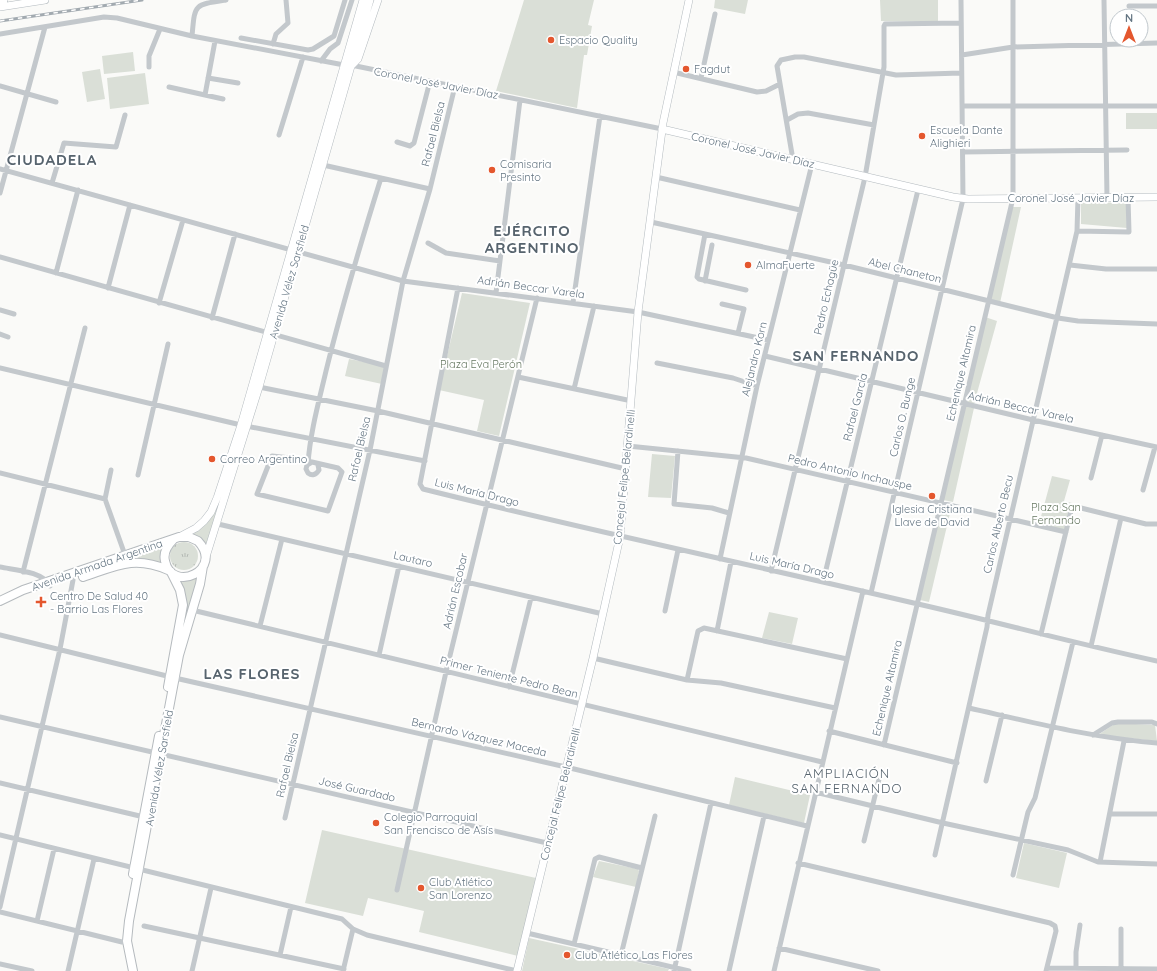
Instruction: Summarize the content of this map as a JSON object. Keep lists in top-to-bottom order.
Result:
{
  "streets": {
    "main road": [
      "Coronel José Javier Díaz",
      "Avenida Vélez Sarsfield",
      "Concejal Felipe Belardinelli",
      "Avenida Armada Argentina"
    ],
    "street": [
      "Rafael Bielsa",
      "Abel Chaneton",
      "Adrián Beccar Varela",
      "Pedro Echagüe",
      "Alejandro Korn",
      "Echenique Altamira",
      "Rafael García",
      "Carlos O. Bunge",
      "Pedro Antonio Inchauspe",
      "Luis María Drago",
      "Carlos Alberto Becu",
      "Lautaro",
      "Adrián Escobar",
      "Primer Teniente Pedro Bean",
      "Bernardo Vázquez Maceda",
      "José Guardado"
    ]
  },
  "crossings": [
    ["Coronel José Javier Díaz", "Rafael Bielsa"],
    ["Coronel José Javier Díaz", "Avenida Vélez Sarsfield"],
    ["Coronel José Javier Díaz", "Pedro Echagüe"],
    ["Coronel José Javier Díaz", "Alejandro Korn"],
    ["Coronel José Javier Díaz", "Echenique Altamira"],
    ["Coronel José Javier Díaz", "Rafael García"],
    ["Coronel José Javier Díaz", "Carlos O. Bunge"],
    ["Coronel José Javier Díaz", "Concejal Felipe Belardinelli"],
    ["Coronel José Javier Díaz", "Carlos Alberto Becu"],
    ["Rafael Bielsa", "Adrián Beccar Varela"],
    ["Rafael Bielsa", "Lautaro"],
    ["Rafael Bielsa", "Primer Teniente Pedro Bean"],
    ["Rafael Bielsa", "Bernardo Vázquez Maceda"],
    ["Rafael Bielsa", "José Guardado"],
    ["Abel Chaneton", "Pedro Echagüe"],
    ["Abel Chaneton", "Alejandro Korn"],
    ["Abel Chaneton", "Echenique Altamira"],
    ["Abel Chaneton", "Rafael García"],
    ["Abel Chaneton", "Carlos O. Bunge"],
    ["Abel Chaneton", "Concejal Felipe Belardinelli"],
    ["Abel Chaneton", "Carlos Alberto Becu"],
    ["Avenida Vélez Sarsfield", "Adrián Beccar Varela"],
    ["Avenida Vélez Sarsfield", "Lautaro"],
    ["Avenida Vélez Sarsfield", "Avenida Armada Argentina"],
    ["Avenida Vélez Sarsfield", "Primer Teniente Pedro Bean"],
    ["Avenida Vélez Sarsfield", "Bernardo Vázquez Maceda"],
    ["Avenida Vélez Sarsfield", "José Guardado"],
    ["Adrián Beccar Varela", "Pedro Echagüe"],
    ["Adrián Beccar Varela", "Alejandro Korn"],
    ["Adrián Beccar Varela", "Echenique Altamira"],
    ["Adrián Beccar Varela", "Rafael García"],
    ["Adrián Beccar Varela", "Carlos O. Bunge"],
    ["Adrián Beccar Varela", "Concejal Felipe Belardinelli"],
    ["Adrián Beccar Varela", "Carlos Alberto Becu"],
    ["Adrián Beccar Varela", "Adrián Escobar"],
    ["Pedro Echagüe", "Carlos O. Bunge"],
    ["Pedro Echagüe", "Pedro Antonio Inchauspe"],
    ["Pedro Echagüe", "Luis María Drago"],
    ["Alejandro Korn", "Pedro Antonio Inchauspe"],
    ["Alejandro Korn", "Luis María Drago"],
    ["Echenique Altamira", "Pedro Antonio Inchauspe"],
    ["Echenique Altamira", "Luis María Drago"],
    ["Rafael García", "Pedro Antonio Inchauspe"],
    ["Rafael García", "Luis María Drago"],
    ["Carlos O. Bunge", "Pedro Antonio Inchauspe"],
    ["Carlos O. Bunge", "Luis María Drago"],
    ["Pedro Antonio Inchauspe", "Concejal Felipe Belardinelli"],
    ["Pedro Antonio Inchauspe", "Carlos Alberto Becu"],
    ["Concejal Felipe Belardinelli", "Luis María Drago"],
    ["Concejal Felipe Belardinelli", "Lautaro"],
    ["Concejal Felipe Belardinelli", "Primer Teniente Pedro Bean"],
    ["Concejal Felipe Belardinelli", "Bernardo Vázquez Maceda"],
    ["Concejal Felipe Belardinelli", "José Guardado"],
    ["Luis María Drago", "Carlos Alberto Becu"],
    ["Luis María Drago", "Adrián Escobar"],
    ["Lautaro", "Adrián Escobar"],
    ["Adrián Escobar", "Primer Teniente Pedro Bean"],
    ["Adrián Escobar", "Bernardo Vázquez Maceda"],
    ["Adrián Escobar", "José Guardado"]
  ],
  "districts": [
    "CIUDADELA",
    "EJÉRCITO ARGENTINO",
    "SAN FERNANDO",
    "LAS FLORES",
    "AMPLIACIÓN SAN FERNANDO"
  ],
  "parks": ["Plaza Eva Perón", "Plaza San Fernando"],
  "places": {
    "other": [
      "Espacio Quality",
      "Fagdut",
      "Escuela Dante Alighieri",
      "Comisaria Presinto",
      "AlmaFuerte",
      "Correo Argentino",
      "Iglesia Cristiana Llave de David",
      "Colegio Parroquial San Frencisco de Asís",
      "Club Atlético San Lorenzo",
      "Club Atlético Las Flores"
    ],
    "health": ["Centro De Salud 40 - Barrio Las Flores"]
  },
  "north": "top"
}
